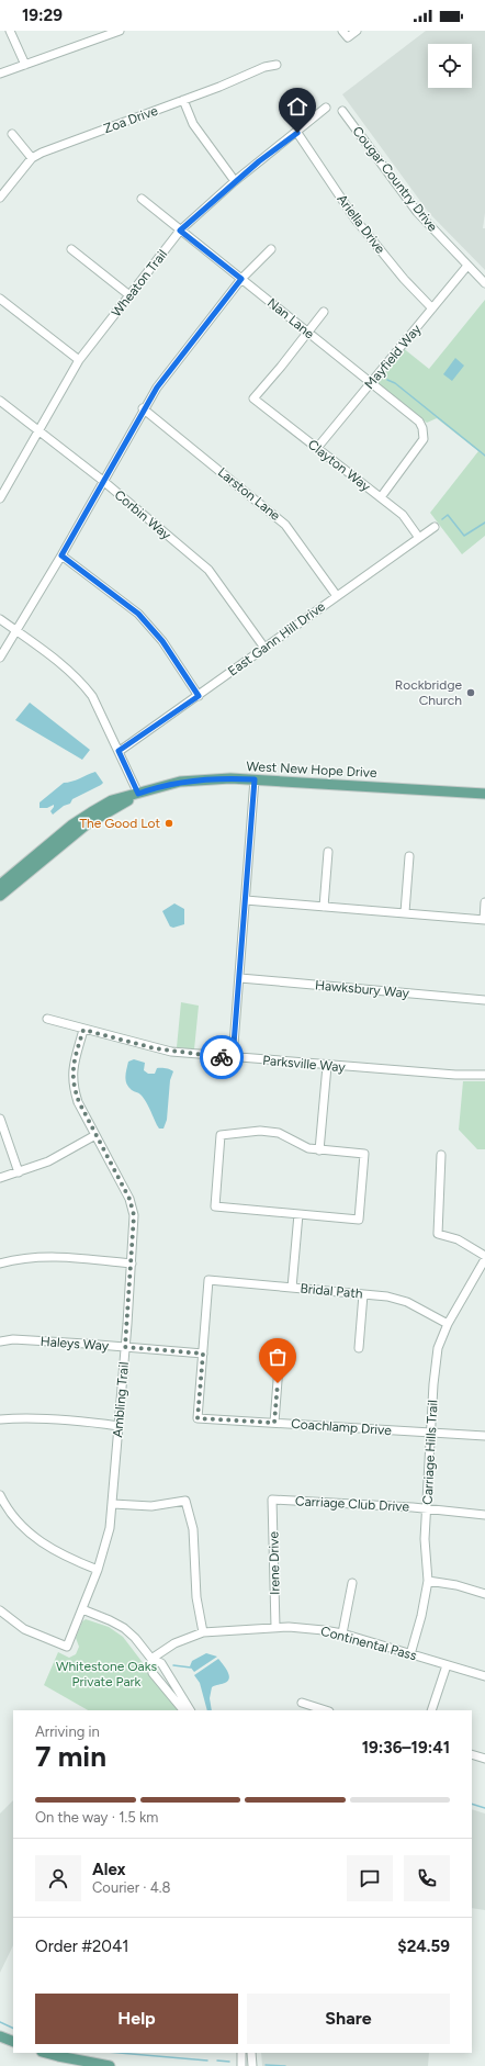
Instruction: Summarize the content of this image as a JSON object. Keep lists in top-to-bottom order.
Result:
{
  "streets": {
    "main road": ["West New Hope Drive"],
    "street": [
      "Zoa Drive",
      "Cougar Country Drive",
      "Ariella Drive",
      "Wheaton Trail",
      "Nan Lane",
      "Mayfield Way",
      "Clayton Way",
      "Larston Lane",
      "Corbin Way",
      "East Gann Hill Drive",
      "Hawksbury Way",
      "Parksville Way",
      "Bridal Path",
      "Haleys Way",
      "Ambling Trail",
      "Coachlamp Drive",
      "Carriage Hills Trail",
      "Carriage Club Drive",
      "Irene Drive",
      "Continental Pass"
    ]
  },
  "crossings": [
    ["Cougar Country Drive", "Mayfield Way"],
    ["Ariella Drive", "Wheaton Trail"],
    ["Ariella Drive", "Mayfield Way"],
    ["Wheaton Trail", "Nan Lane"],
    ["Wheaton Trail", "Corbin Way"],
    ["Nan Lane", "Mayfield Way"],
    ["Nan Lane", "Clayton Way"],
    ["Mayfield Way", "Clayton Way"],
    ["Clayton Way", "East Gann Hill Drive"],
    ["Larston Lane", "East Gann Hill Drive"],
    ["Corbin Way", "East Gann Hill Drive"],
    ["Parksville Way", "Ambling Trail"],
    ["Bridal Path", "Haleys Way"],
    ["Bridal Path", "Coachlamp Drive"],
    ["Bridal Path", "Carriage Hills Trail"],
    ["Haleys Way", "Ambling Trail"],
    ["Haleys Way", "Coachlamp Drive"],
    ["Coachlamp Drive", "Carriage Hills Trail"],
    ["Carriage Hills Trail", "Carriage Club Drive"],
    ["Carriage Hills Trail", "Continental Pass"],
    ["Carriage Club Drive", "Irene Drive"],
    ["Irene Drive", "Continental Pass"]
  ],
  "parks": ["Whitestone Oaks Private Park"],
  "places": ["Rockbridge Church", "The Good Lot"],
  "page": {
    "status": "19:29",
    "heading": ["7 min", "Arriving in", "19:36–19:41"],
    "panel": [
      "Alex",
      "Courier · 4.8",
      "Order #2041",
      "$24.59"
    ],
    "bar": "On the way · 1.5 km",
    "buttons": ["Help", "Share"]
  }
}
